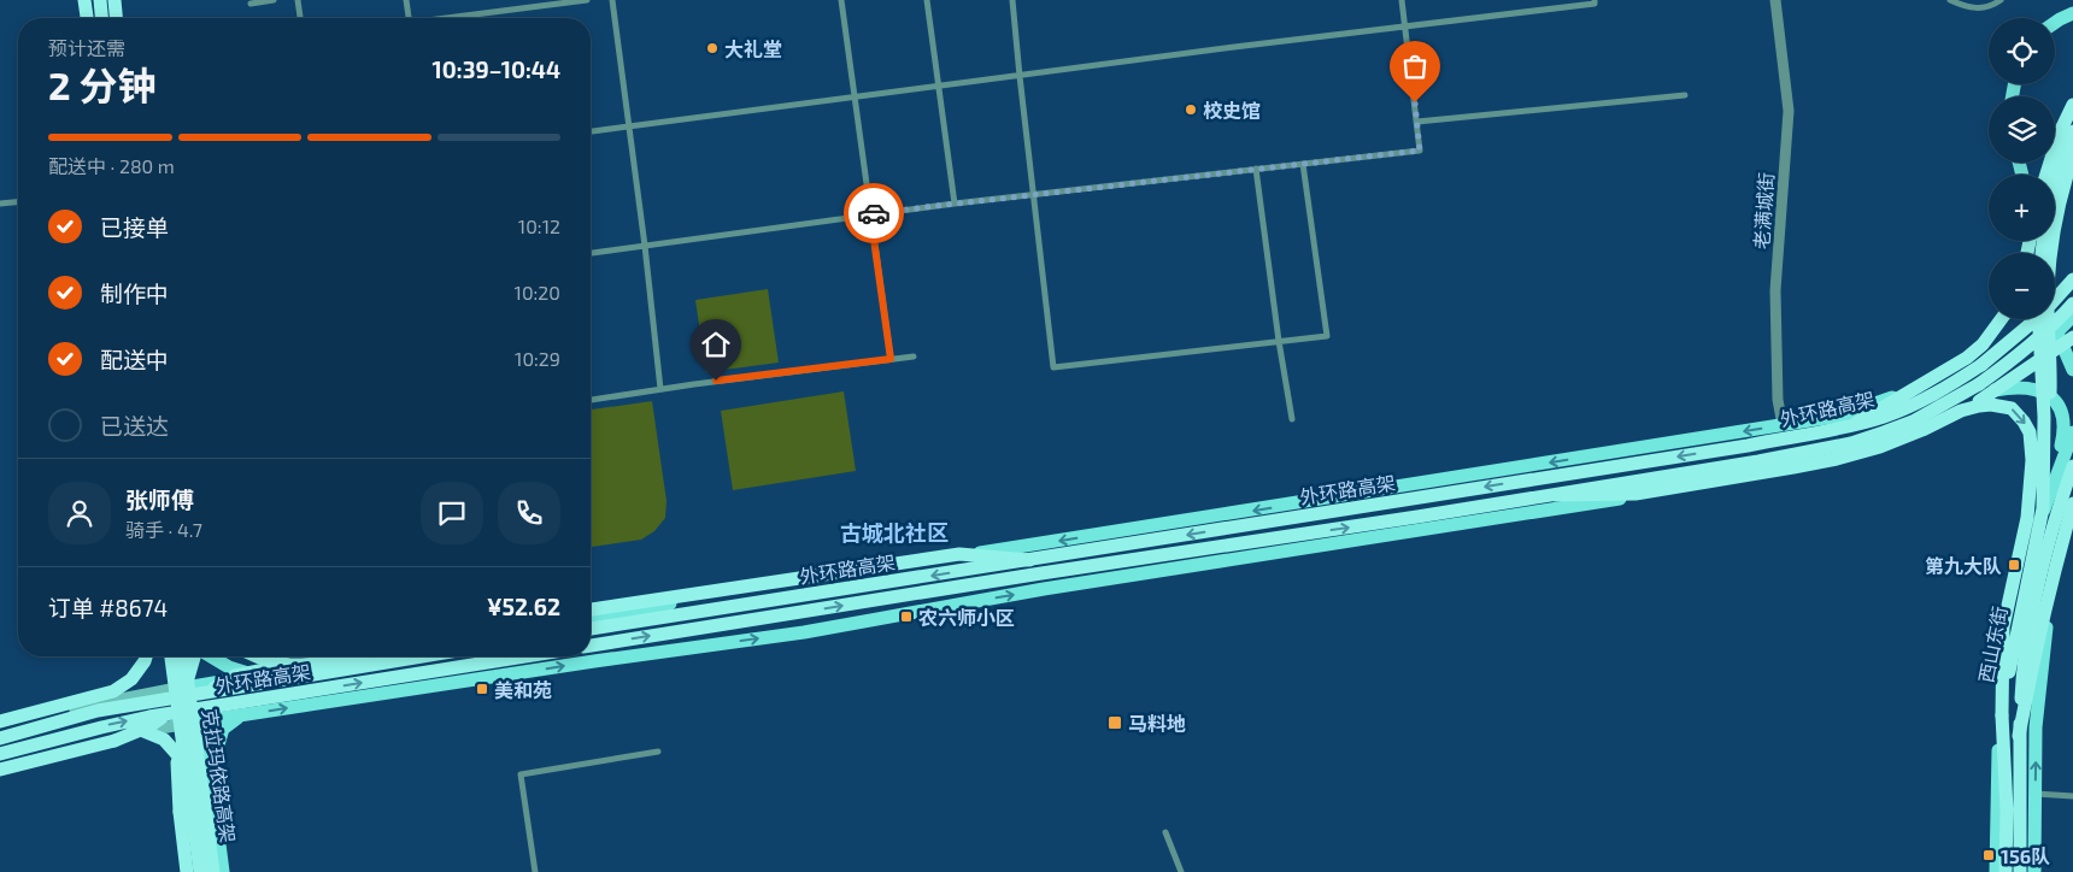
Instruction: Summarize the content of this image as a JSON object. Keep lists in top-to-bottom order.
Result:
{
  "streets": {
    "highway": ["外环路高架", "克拉玛依路高架"],
    "main road": ["西山东街"],
    "street": ["老满城街"]
  },
  "districts": ["古城北社区"],
  "places": {
    "other": ["大礼堂", "校史馆"],
    "transit": [
      "第九大队",
      "农六师小区",
      "美和苑",
      "马料地",
      "156队"
    ]
  },
  "page": {
    "map_buttons": ["+", "−"],
    "heading": ["2 分钟", "预计还需", "10:39–10:44"],
    "panel": [
      "张师傅",
      "骑手 · 4.7",
      "订单 #8674",
      "¥52.62"
    ],
    "bar": "配送中 · 280 m",
    "list": [
      ["已接单", "10:12"],
      ["制作中", "10:20"],
      ["配送中", "10:29"],
      "已送达"
    ]
  }
}
